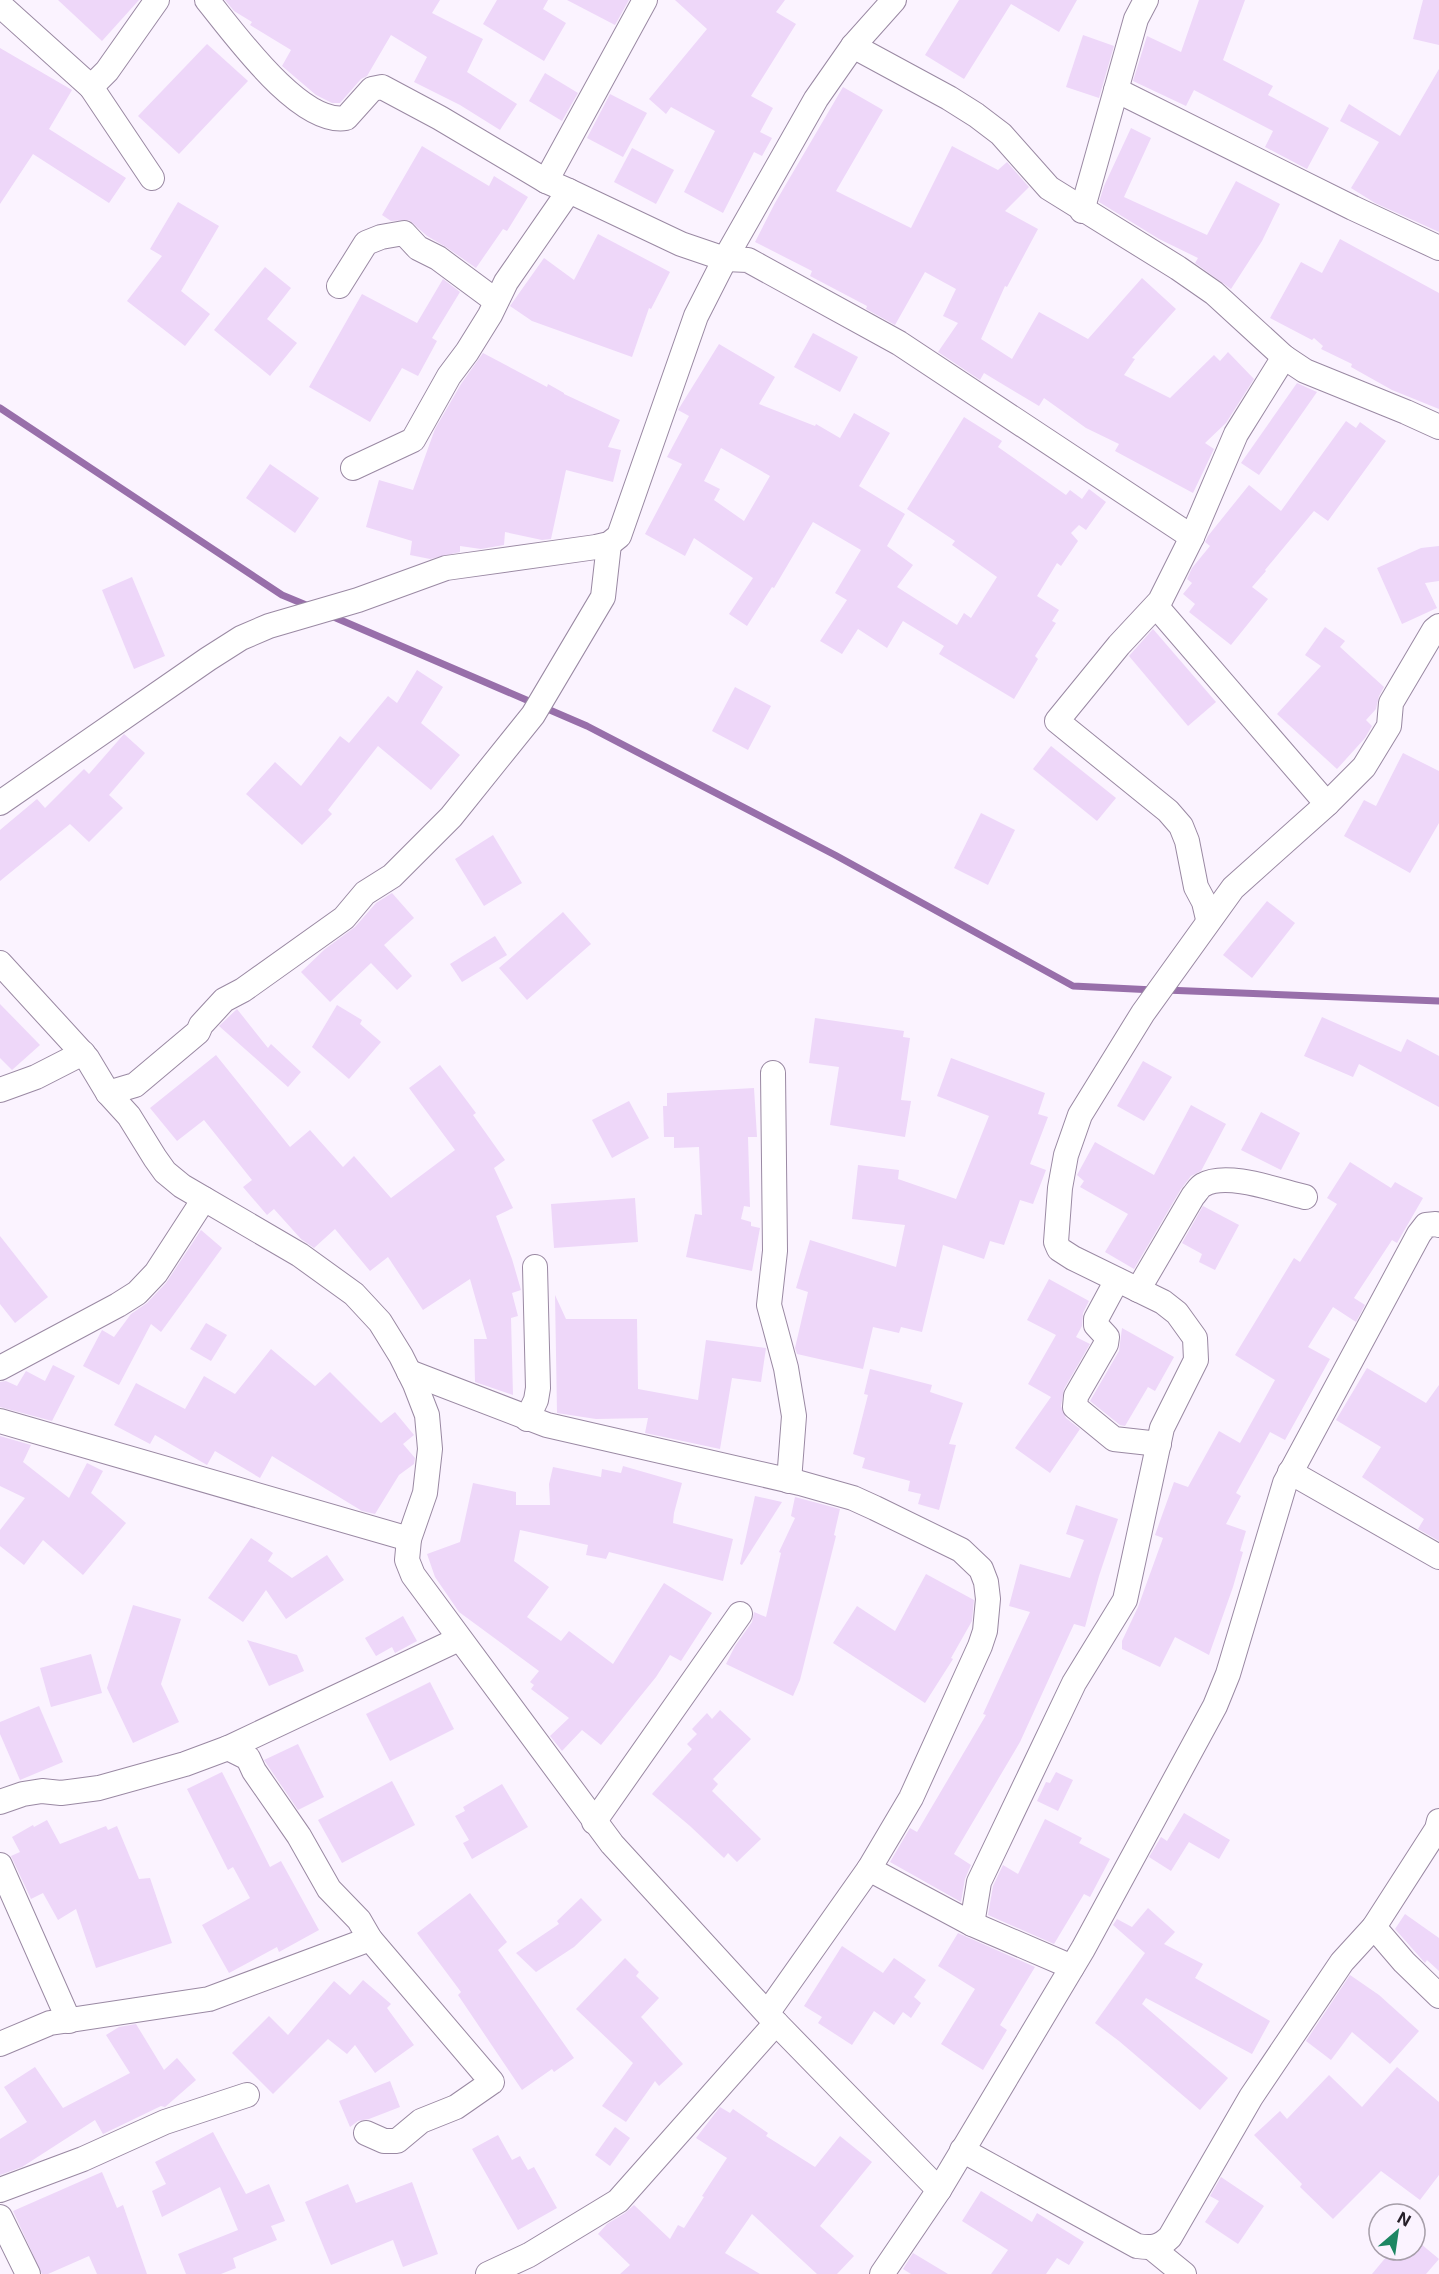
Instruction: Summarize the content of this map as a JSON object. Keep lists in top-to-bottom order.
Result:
{
  "north": "top right"
}
